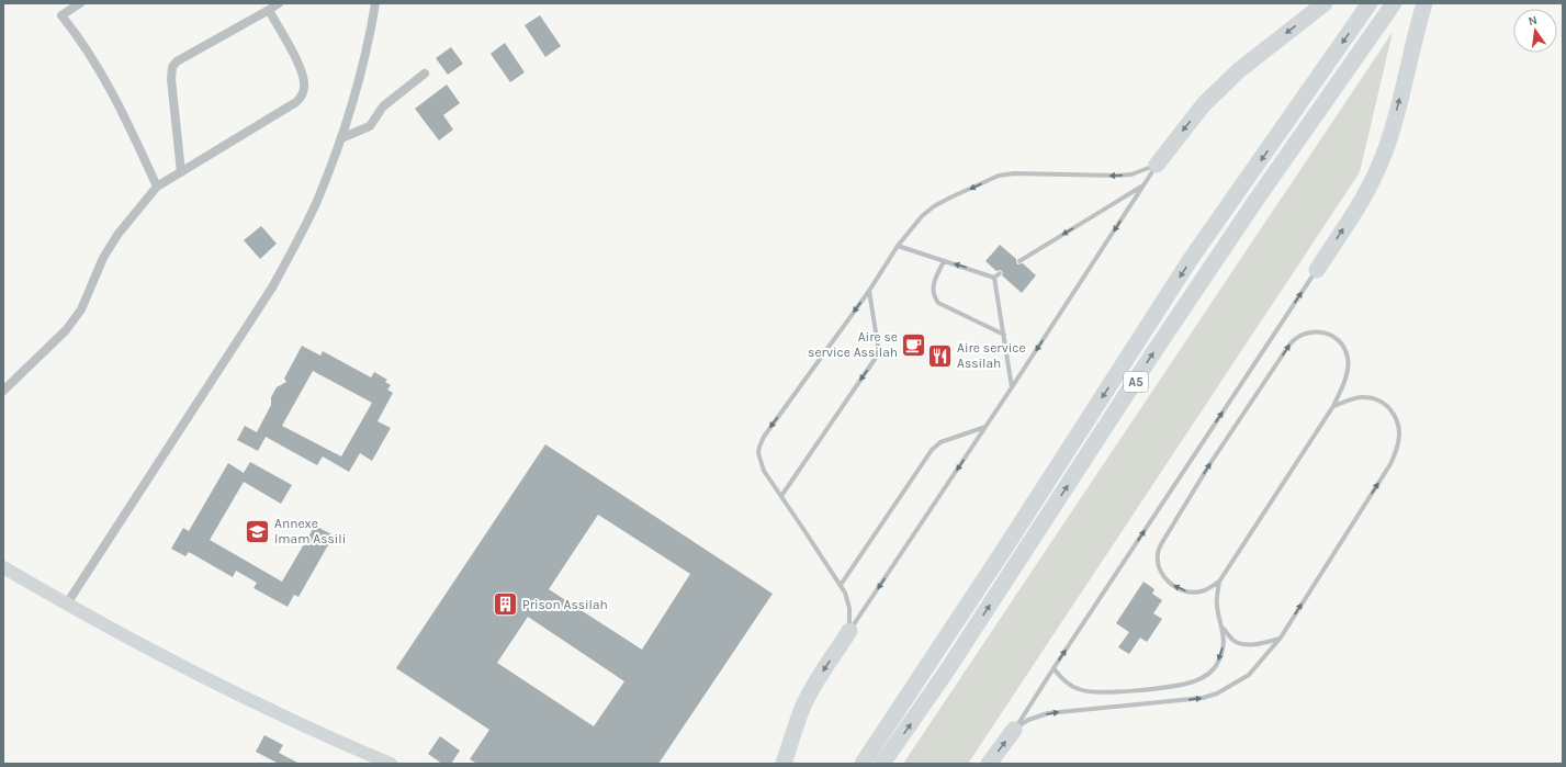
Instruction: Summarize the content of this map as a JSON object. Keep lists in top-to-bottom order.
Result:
{
  "streets": {
    "highway": ["A5"]
  },
  "places": {
    "cafe": ["Aire se service Assilah"],
    "restaurant": ["Aire service Assilah"],
    "school or university": ["Annexe Imam Assili"],
    "building": ["Prison Assilah"]
  },
  "north": "top"
}
